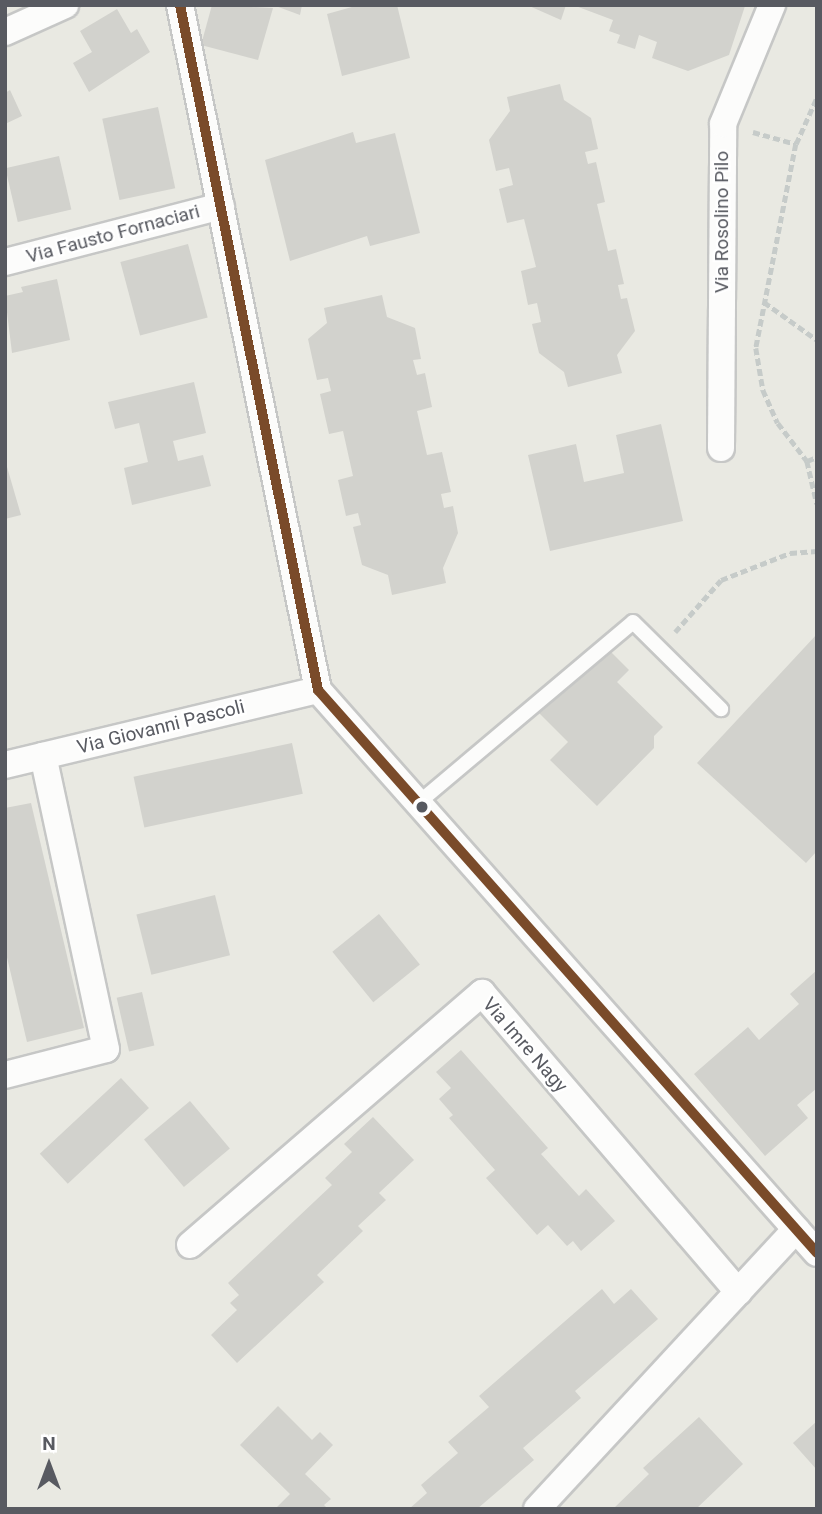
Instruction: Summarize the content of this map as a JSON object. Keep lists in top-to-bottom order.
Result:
{
  "streets": {
    "street": [
      "Via Rosolino Pilo",
      "Via Fausto Fornaciari",
      "Via Giovanni Pascoli",
      "Via Imre Nagy"
    ]
  },
  "north": "top"
}
